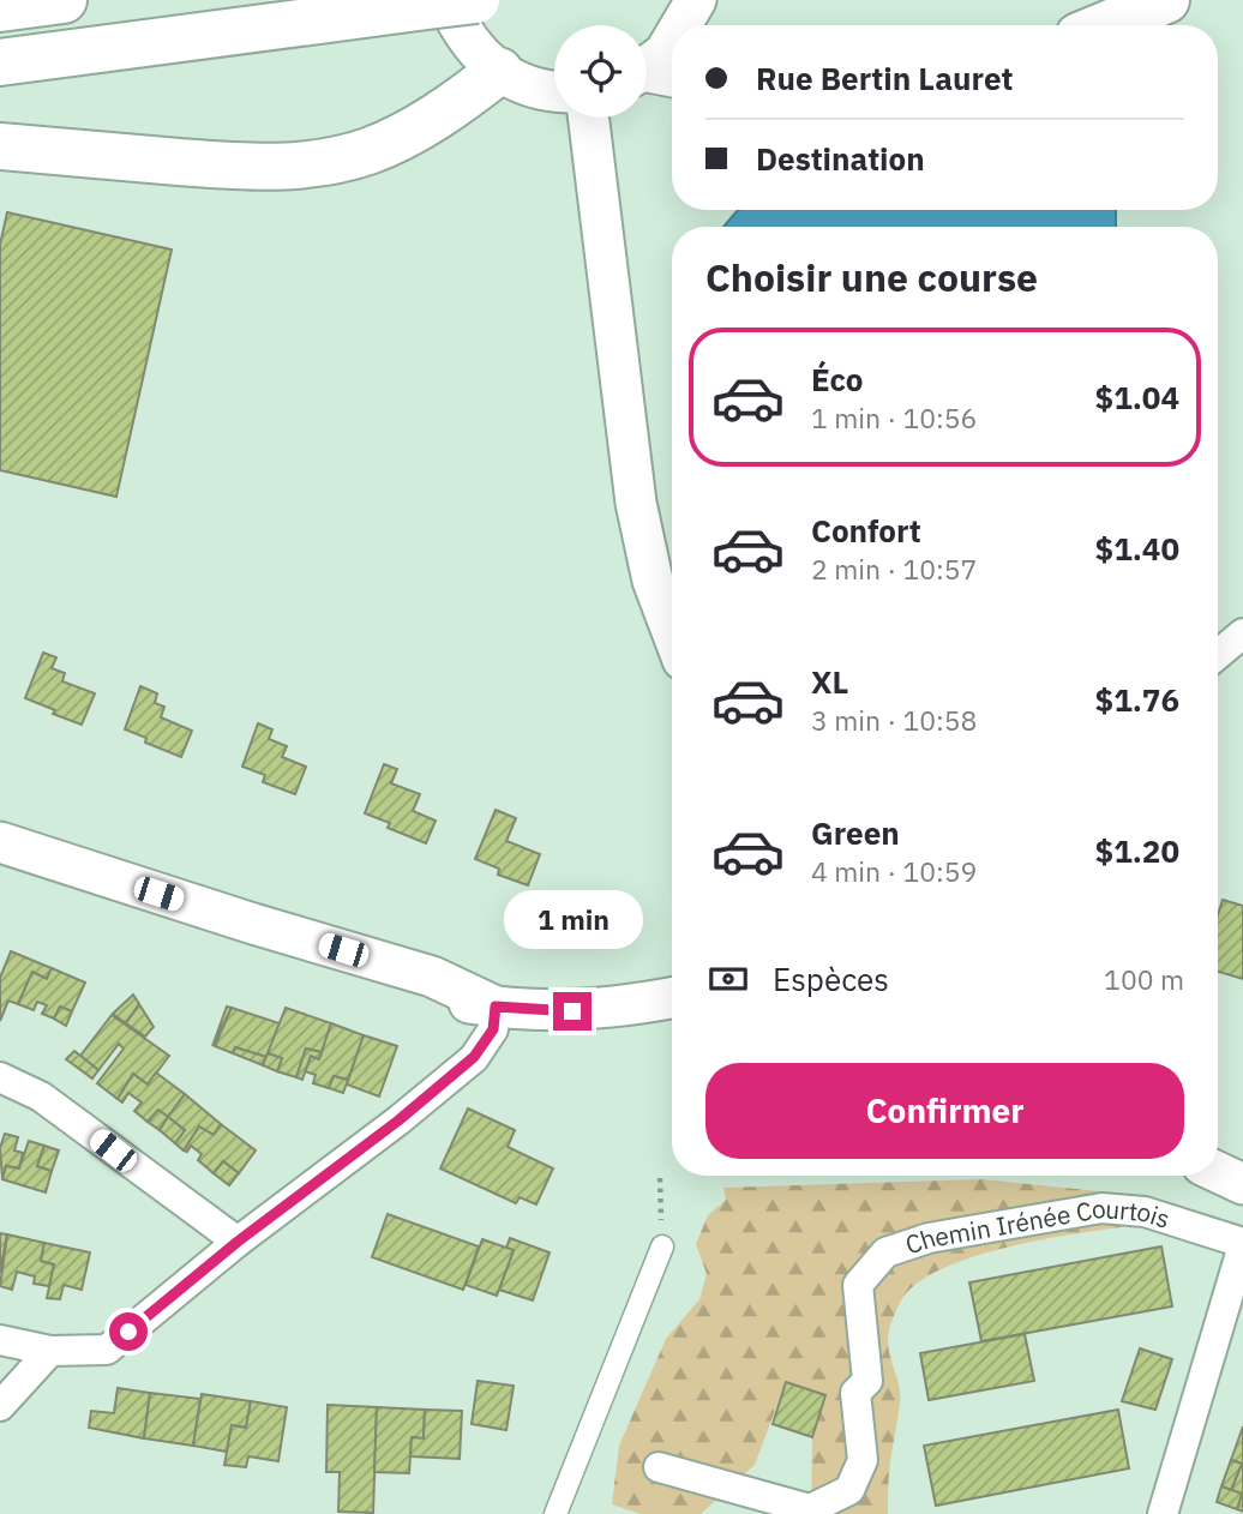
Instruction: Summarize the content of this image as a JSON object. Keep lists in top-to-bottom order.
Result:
{
  "streets": {
    "street": ["Chemin Irénée Courtois"]
  },
  "page": {
    "banner": ["Rue Bertin Lauret", "Destination"],
    "heading": "Choisir une course",
    "list": [
      {
        "name": "Éco",
        "note": "1 min · 10:56",
        "value": "$1.04"
      },
      {
        "name": "Confort",
        "note": "2 min · 10:57",
        "value": "$1.40"
      },
      {
        "name": "XL",
        "note": "3 min · 10:58",
        "value": "$1.76"
      },
      {
        "name": "Green",
        "note": "4 min · 10:59",
        "value": "$1.20"
      }
    ],
    "bubble": "1 min",
    "pay": ["Espèces", "100 m"],
    "buttons": "Confirmer"
  }
}
